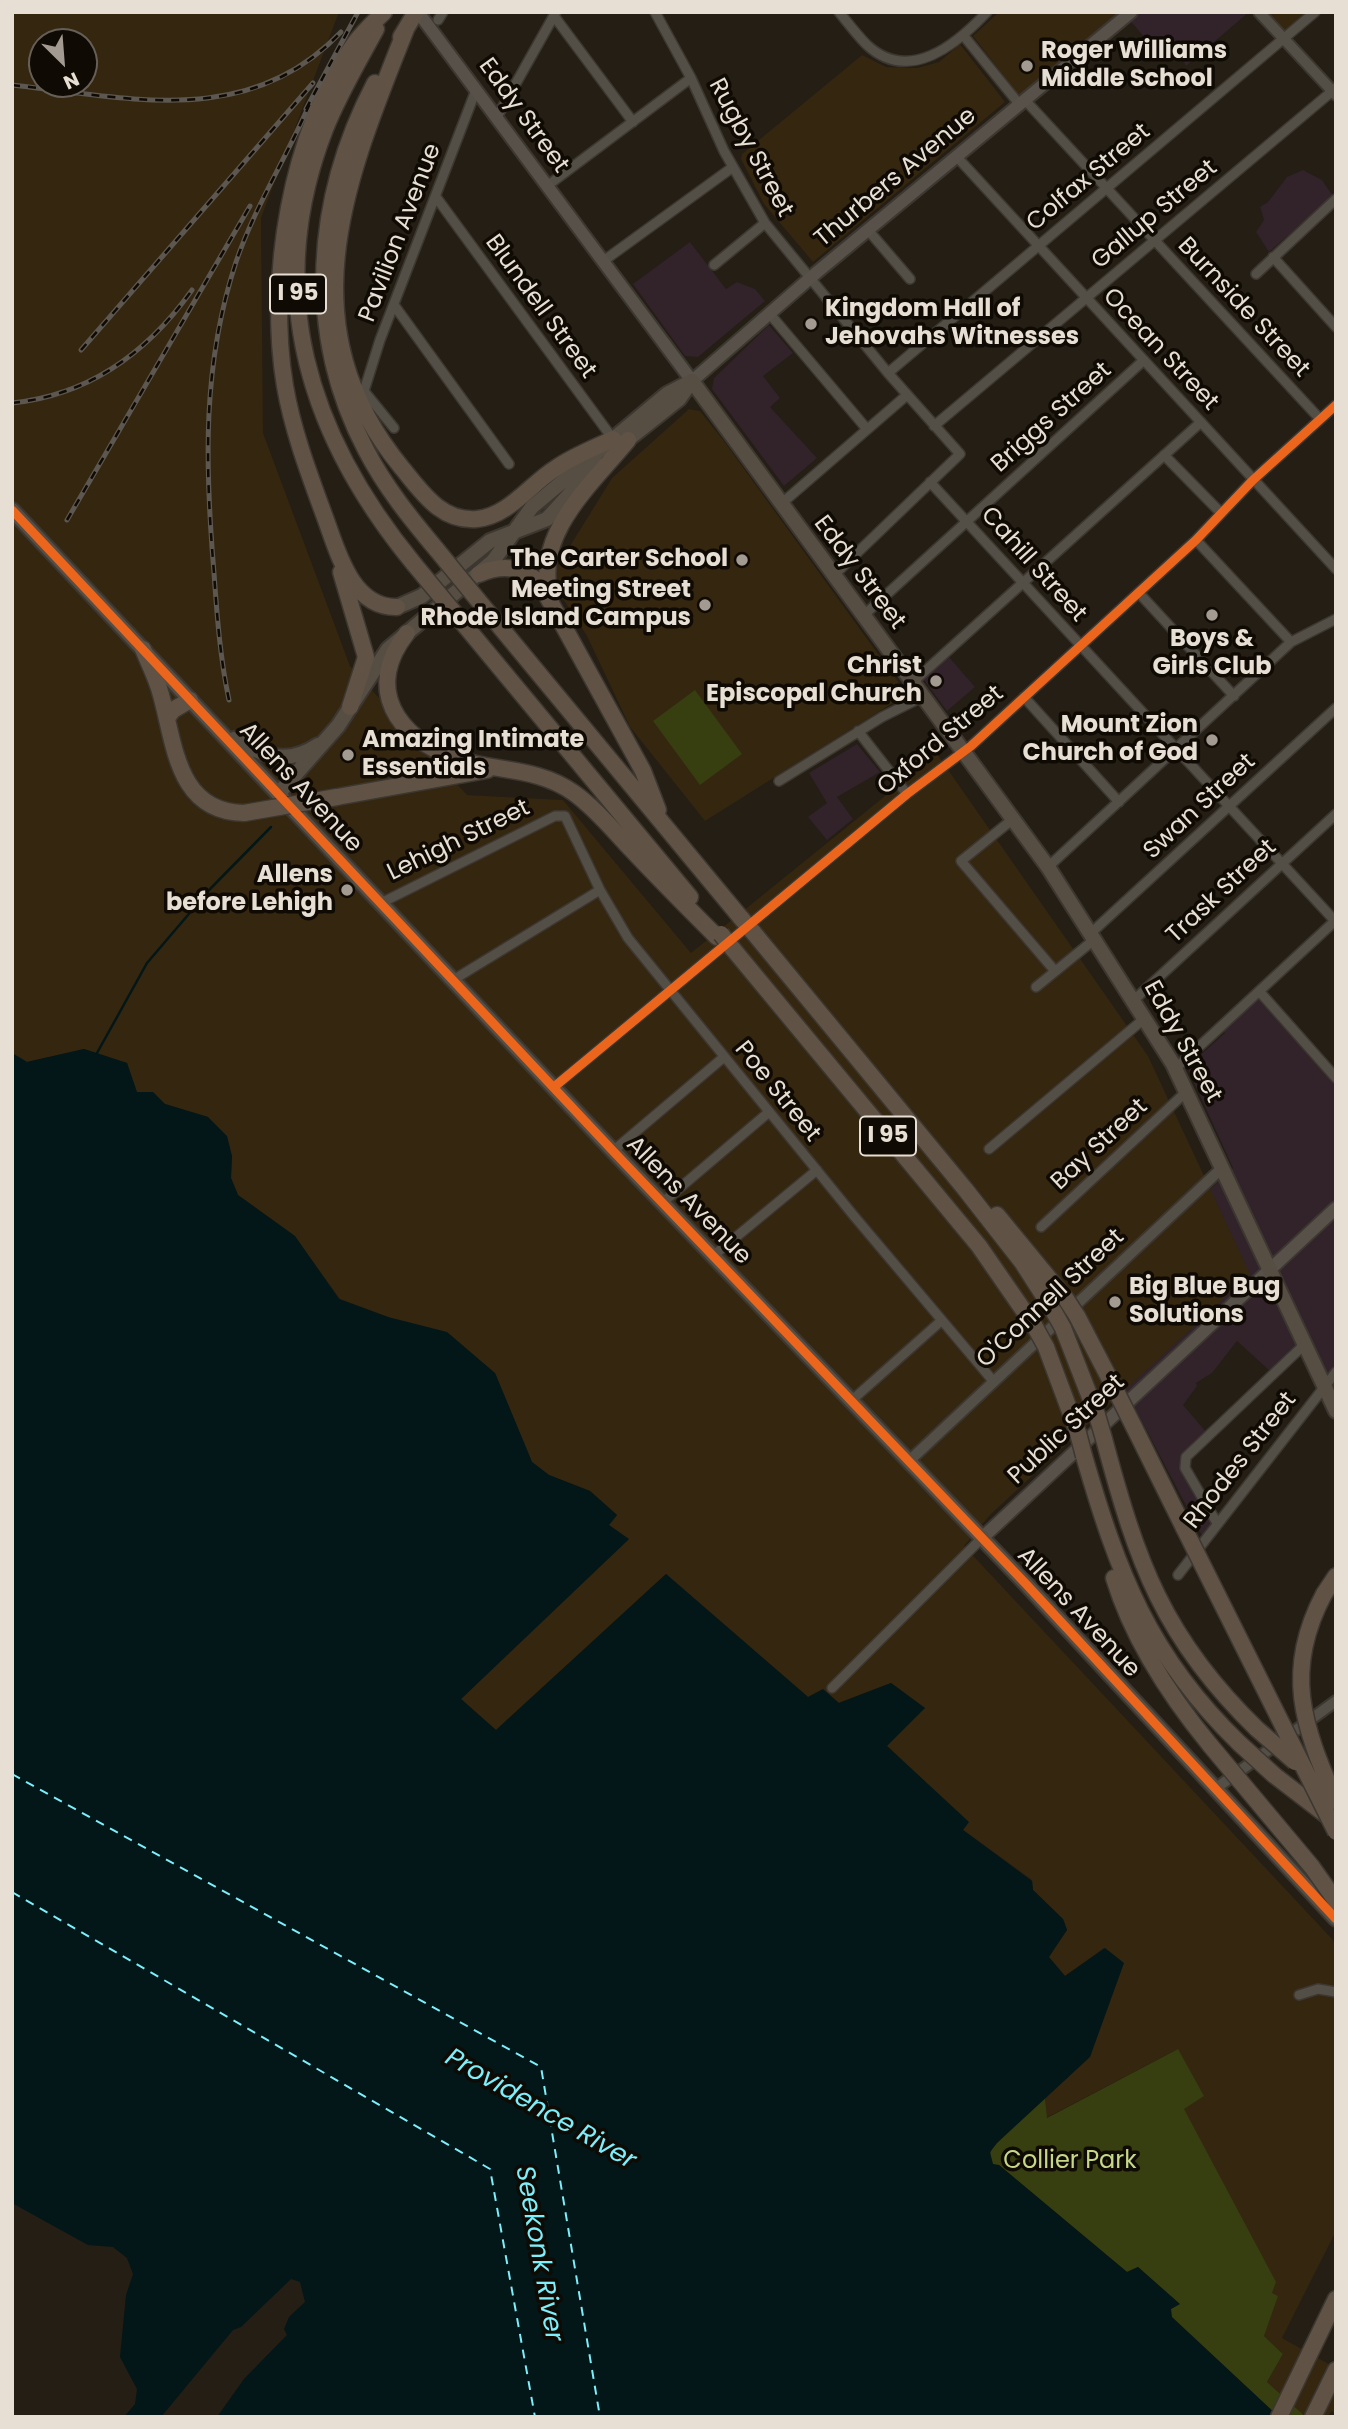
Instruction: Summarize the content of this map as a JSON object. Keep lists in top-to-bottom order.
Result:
{
  "streets": {
    "highway": ["I 95"],
    "main road": [
      "Eddy Street",
      "Thurbers Avenue",
      "Allens Avenue",
      "Public Street"
    ],
    "street": [
      "Rugby Street",
      "Colfax Street",
      "Gallup Street",
      "Pavilion Avenue",
      "Blundell Street",
      "Burnside Street",
      "Ocean Street",
      "Briggs Street",
      "Cahill Street",
      "Oxford Street",
      "Swan Street",
      "Lehigh Street",
      "Trask Street",
      "Poe Street",
      "Bay Street",
      "O'Connell Street",
      "Rhodes Street"
    ]
  },
  "crossings": [
    ["Eddy Street", "Thurbers Avenue"],
    ["Eddy Street", "Pavilion Avenue"],
    ["Eddy Street", "I 95"],
    ["Eddy Street", "Briggs Street"],
    ["Eddy Street", "Oxford Street"],
    ["Eddy Street", "Swan Street"],
    ["Eddy Street", "Trask Street"],
    ["Eddy Street", "Bay Street"],
    ["Eddy Street", "O'Connell Street"],
    ["Eddy Street", "Public Street"],
    ["Eddy Street", "Rhodes Street"],
    ["Rugby Street", "Thurbers Avenue"],
    ["Rugby Street", "Colfax Street"],
    ["Rugby Street", "Gallup Street"],
    ["Rugby Street", "Cahill Street"],
    ["Thurbers Avenue", "Blundell Street"],
    ["Thurbers Avenue", "Burnside Street"],
    ["Thurbers Avenue", "Ocean Street"],
    ["Thurbers Avenue", "Allens Avenue"],
    ["Colfax Street", "Burnside Street"],
    ["Colfax Street", "Ocean Street"],
    ["Gallup Street", "Burnside Street"],
    ["Gallup Street", "Ocean Street"],
    ["Pavilion Avenue", "Blundell Street"],
    ["Burnside Street", "Oxford Street"],
    ["Ocean Street", "Briggs Street"],
    ["Ocean Street", "Oxford Street"],
    ["Briggs Street", "Cahill Street"],
    ["Cahill Street", "Oxford Street"],
    ["Cahill Street", "Swan Street"],
    ["Cahill Street", "Trask Street"],
    ["Oxford Street", "Allens Avenue"],
    ["Oxford Street", "Poe Street"],
    ["Allens Avenue", "Lehigh Street"],
    ["Allens Avenue", "O'Connell Street"],
    ["Allens Avenue", "Public Street"],
    ["Lehigh Street", "Poe Street"],
    ["Poe Street", "O'Connell Street"]
  ],
  "water": ["Providence River", "Seekonk River"],
  "parks": ["Collier Park"],
  "places": [
    "Roger Williams Middle School",
    "Kingdom Hall of Jehovahs Witnesses",
    "The Carter School",
    "Meeting Street Rhode Island Campus",
    "Boys & Girls Club",
    "Christ Episcopal Church",
    "Mount Zion Church of God",
    "Amazing Intimate Essentials",
    "Allens before Lehigh",
    "Big Blue Bug Solutions"
  ],
  "north": "bottom right"
}
